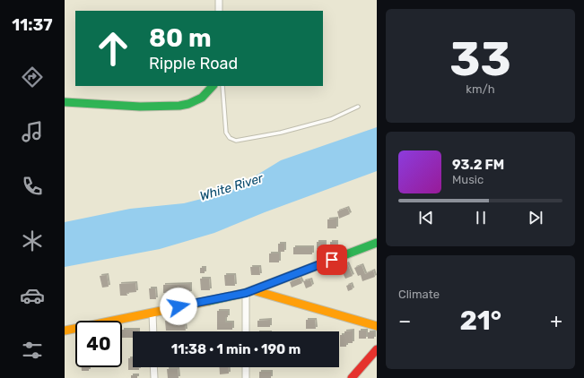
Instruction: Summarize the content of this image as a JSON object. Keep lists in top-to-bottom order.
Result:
{
  "water": ["White River"],
  "page": {
    "tabs": "11:37",
    "tile": [
      ["33", "km/h"],
      "Climate"
    ],
    "turn": ["80 m", "Ripple Road"],
    "song": ["93.2 FM", "Music"],
    "heat": ["−", "21°", "+"],
    "limit": "40",
    "trip": "11:38 · 1 min · 190 m"
  }
}
